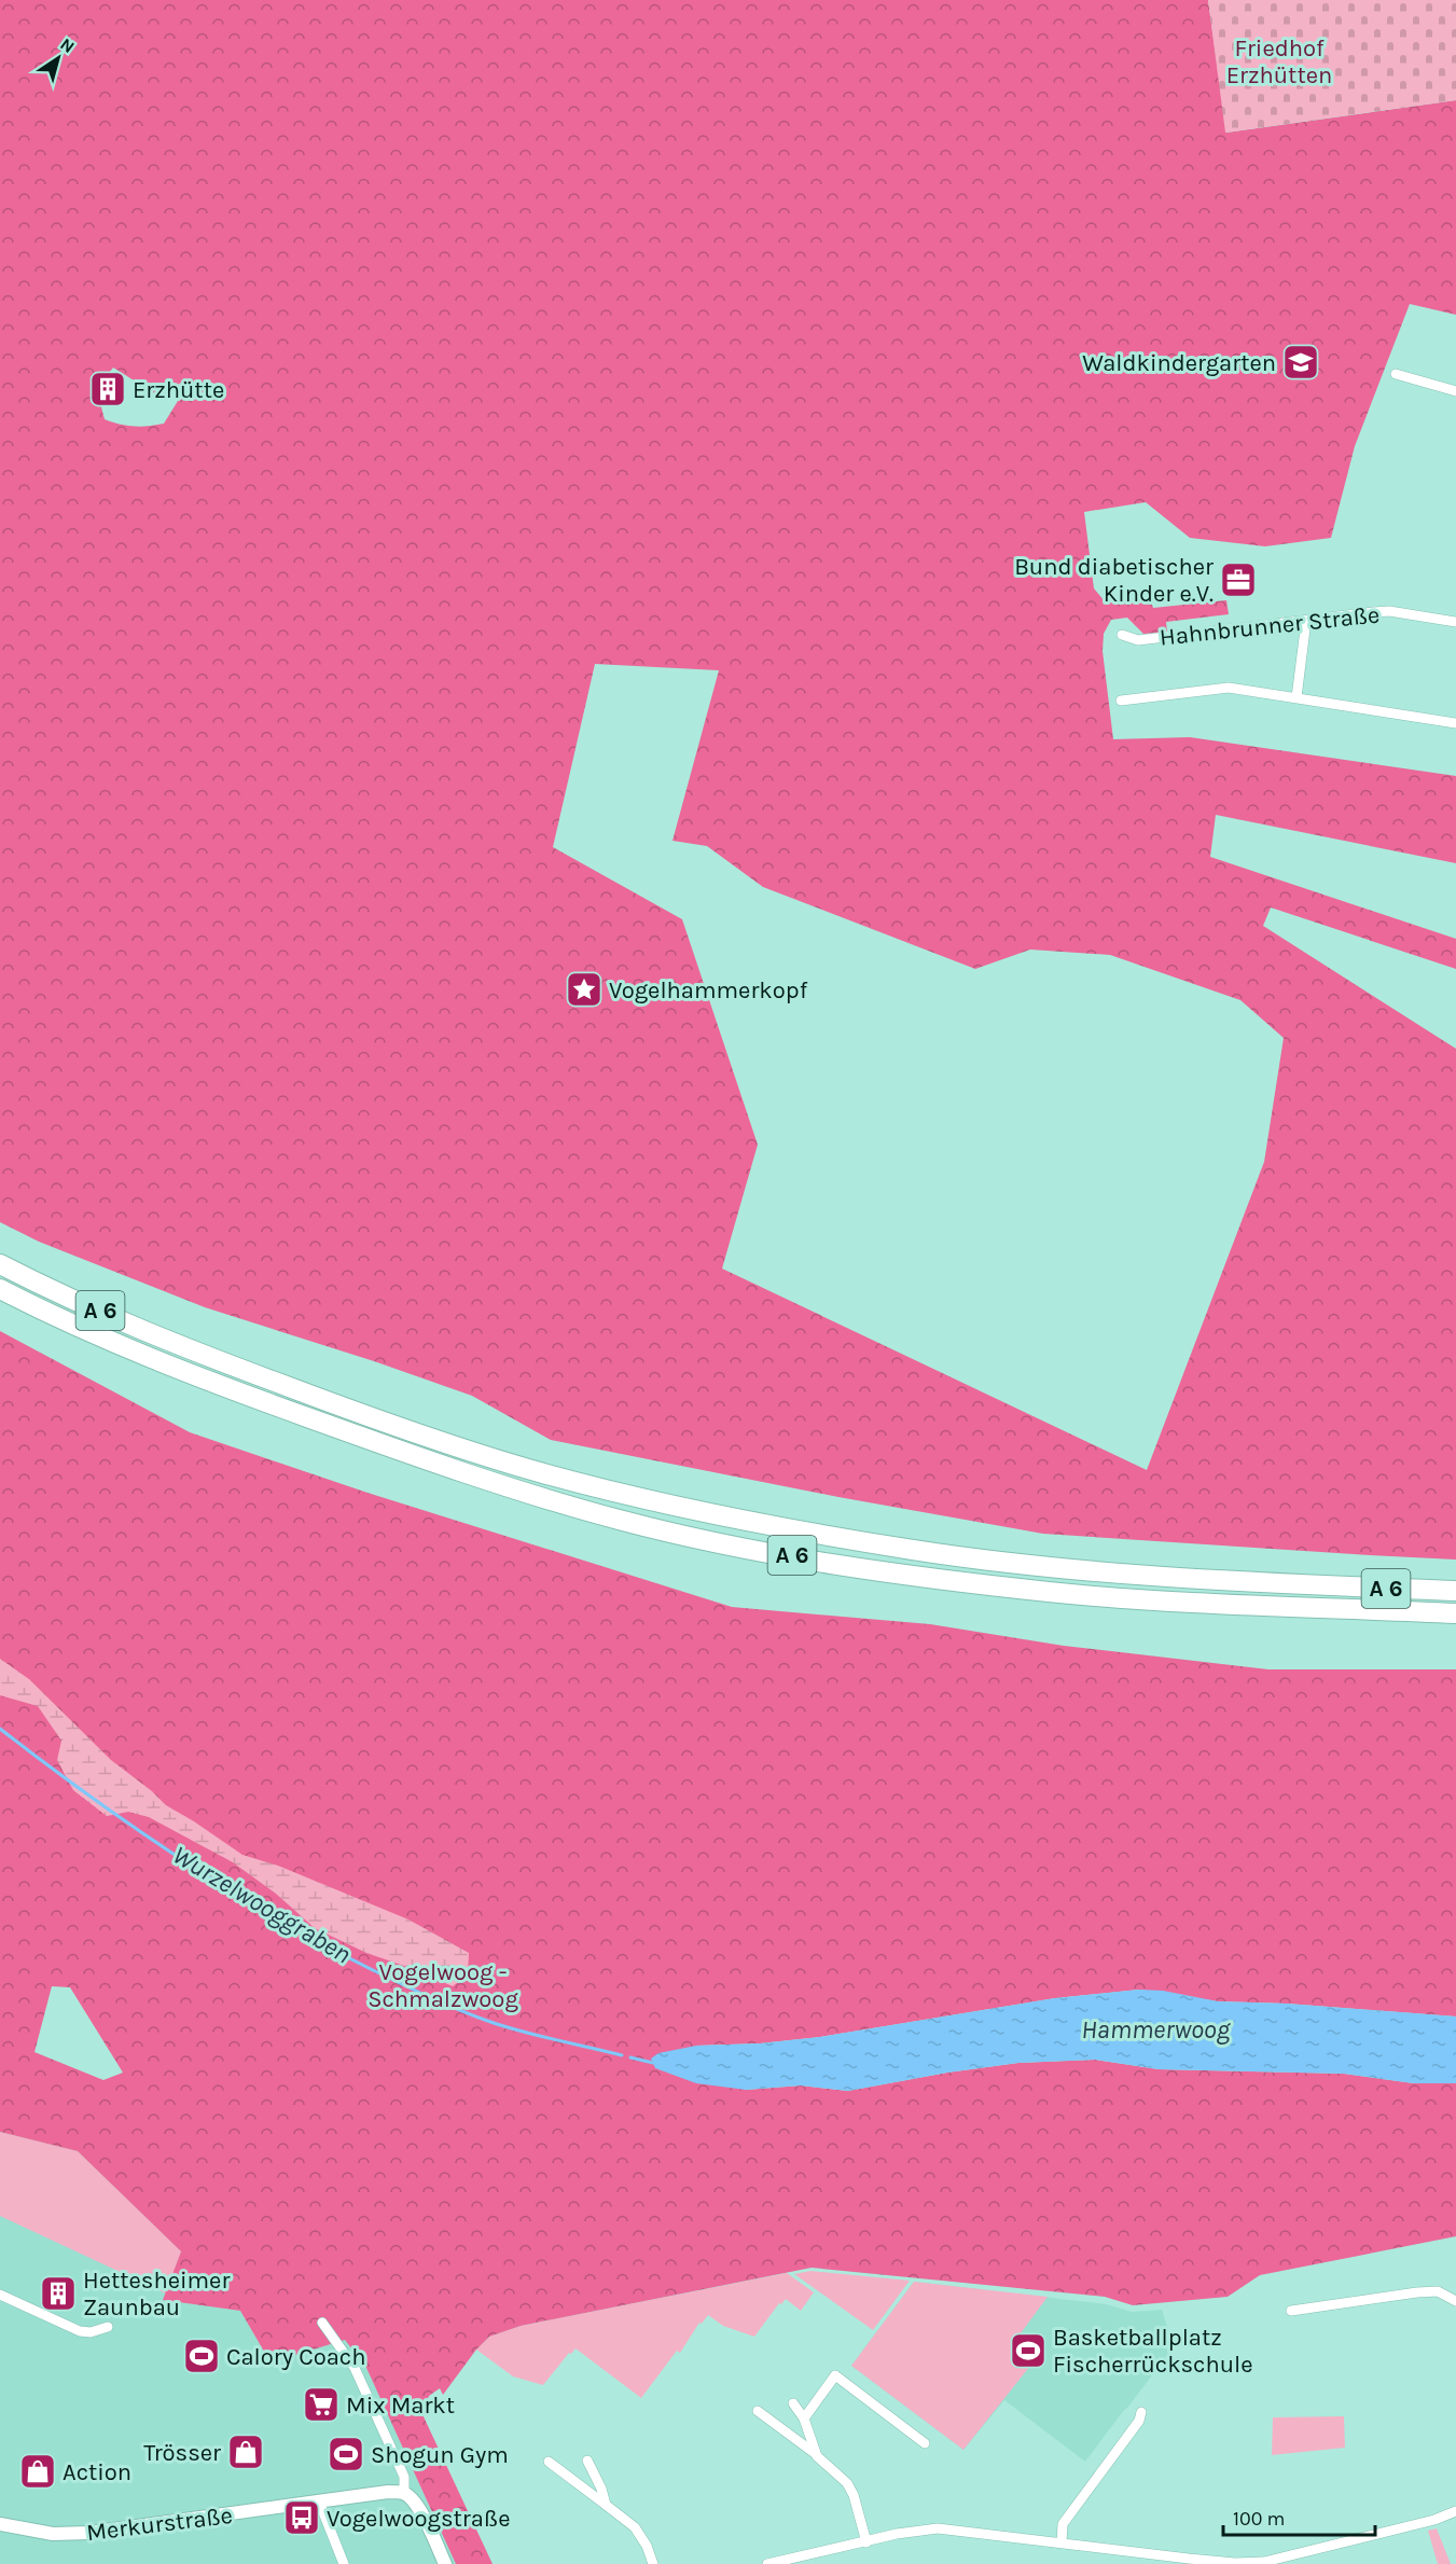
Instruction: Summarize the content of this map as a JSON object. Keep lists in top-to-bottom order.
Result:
{
  "streets": {
    "highway": ["A 6"],
    "street": ["Hahnbrunner Straße", "Merkurstraße"]
  },
  "water": ["Wurzelwooggraben", "Hammerwoog"],
  "parks": ["Friedhof Erzhütten", "Vogelwoog - Schmalzwoog"],
  "places": {
    "school or university": ["Waldkindergarten"],
    "building": ["Erzhütte", "Hettesheimer Zaunbau"],
    "office": ["Bund diabetischer Kinder e.V."],
    "place": ["Vogelhammerkopf"],
    "sports": ["Basketballplatz Fischerrückschule", "Calory Coach", "Shogun Gym"],
    "supermarket": ["Mix Markt"],
    "shop": ["Trösser", "Action"],
    "bus stop": ["Vogelwoogstraße"]
  },
  "scale_bar": "100 m",
  "north": "top right"
}
